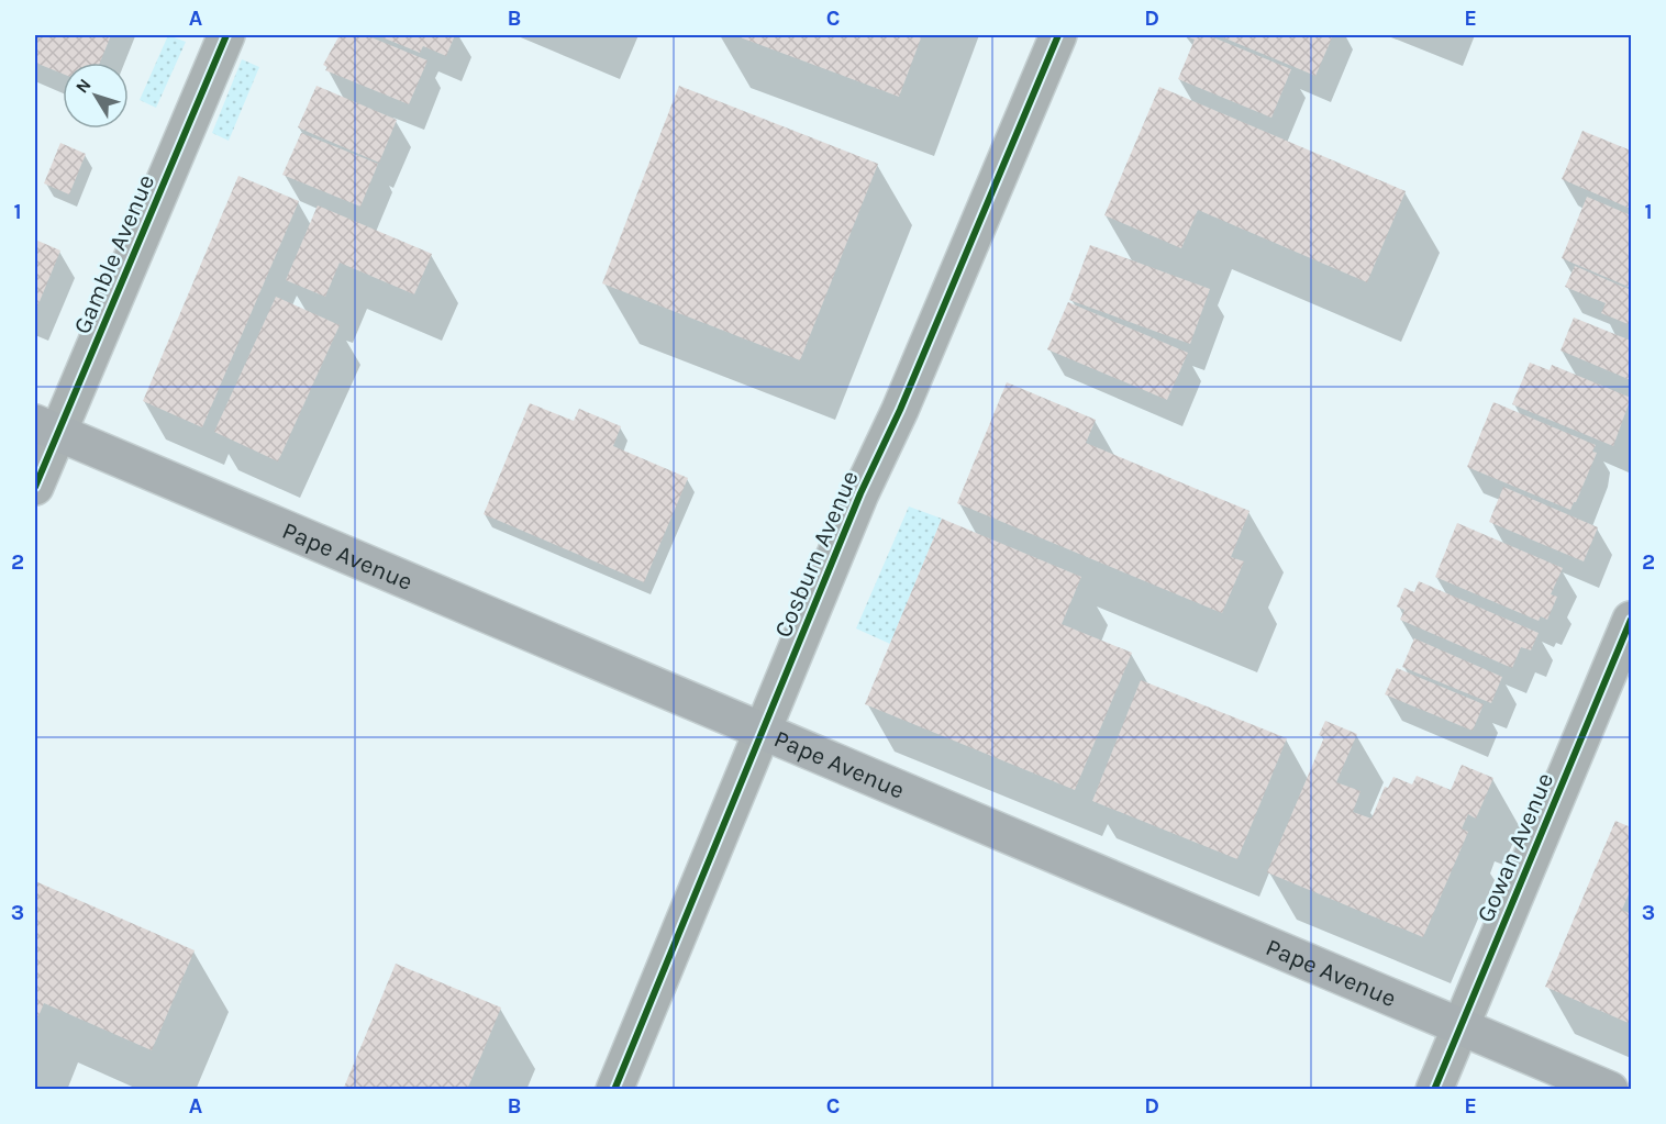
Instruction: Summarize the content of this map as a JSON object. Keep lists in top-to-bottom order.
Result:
{
  "streets": {
    "main road": ["Pape Avenue"],
    "street": ["Gamble Avenue", "Cosburn Avenue", "Gowan Avenue"]
  },
  "crossings": [
    ["Gamble Avenue", "Pape Avenue"],
    ["Cosburn Avenue", "Pape Avenue"],
    ["Pape Avenue", "Gowan Avenue"]
  ],
  "north": "top left",
  "grid": {
    "columns": [
      "A",
      "B",
      "C",
      "D",
      "E"
    ],
    "rows": ["1", "2", "3"]
  }
}
